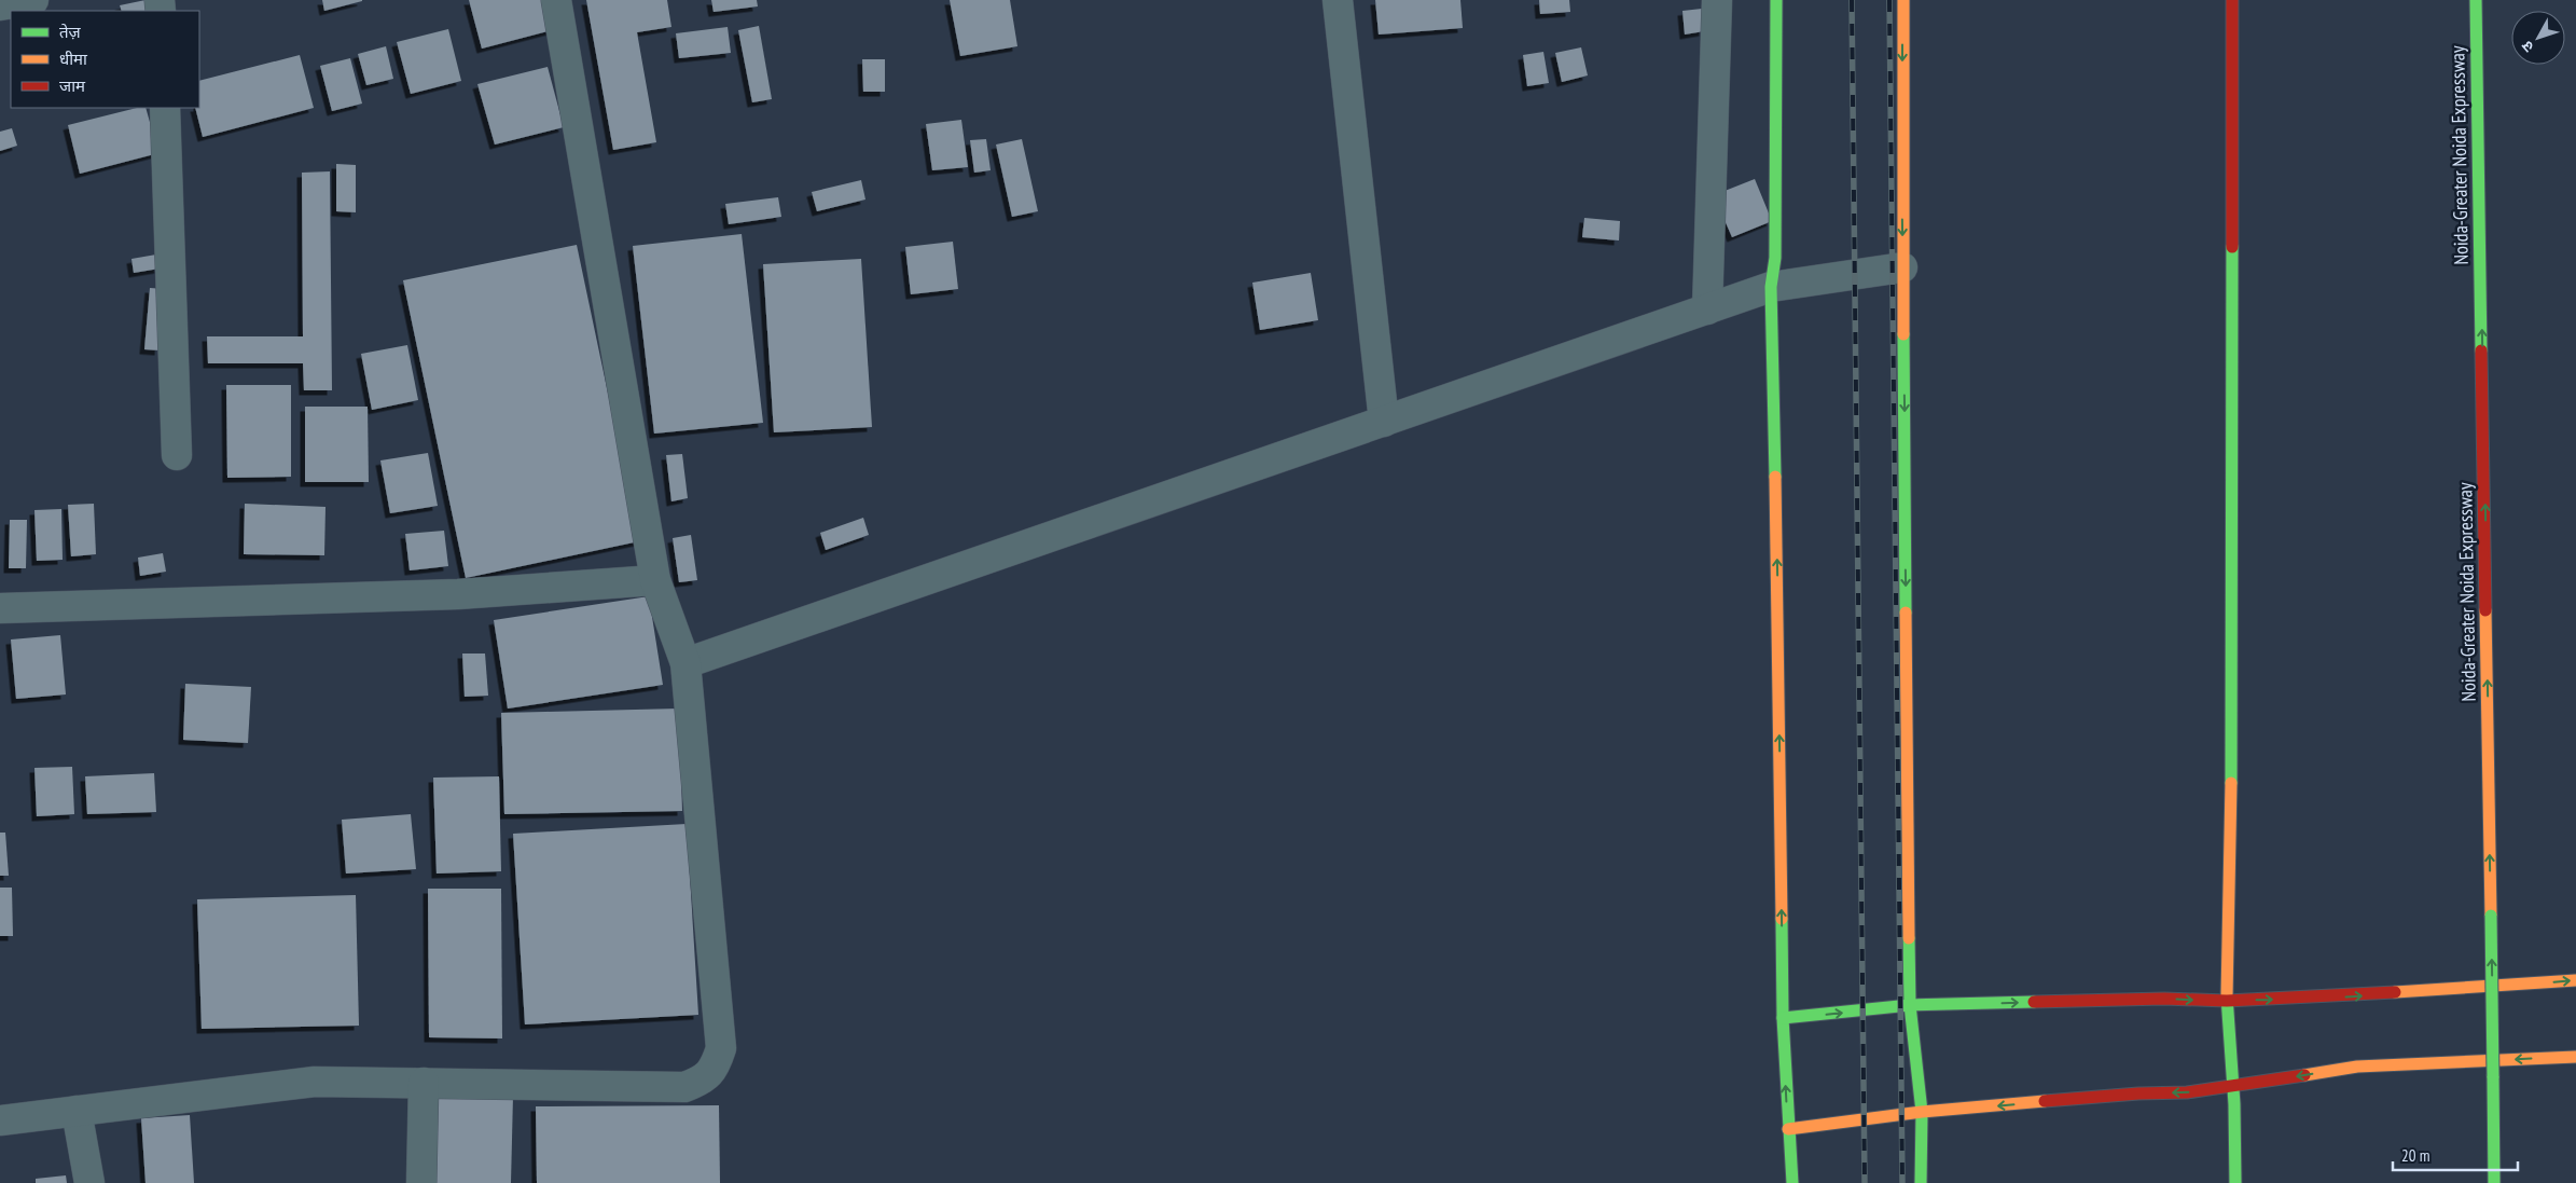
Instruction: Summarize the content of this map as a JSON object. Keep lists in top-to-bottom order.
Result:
{
  "streets": {
    "main road": ["Noida-Greater Noida Expressway"]
  },
  "one_way": ["Noida-Greater Noida Expressway"],
  "legend": ["तेज़", "धीमा", "जाम"],
  "scale_bar": "20 m",
  "north": "bottom left"
}
